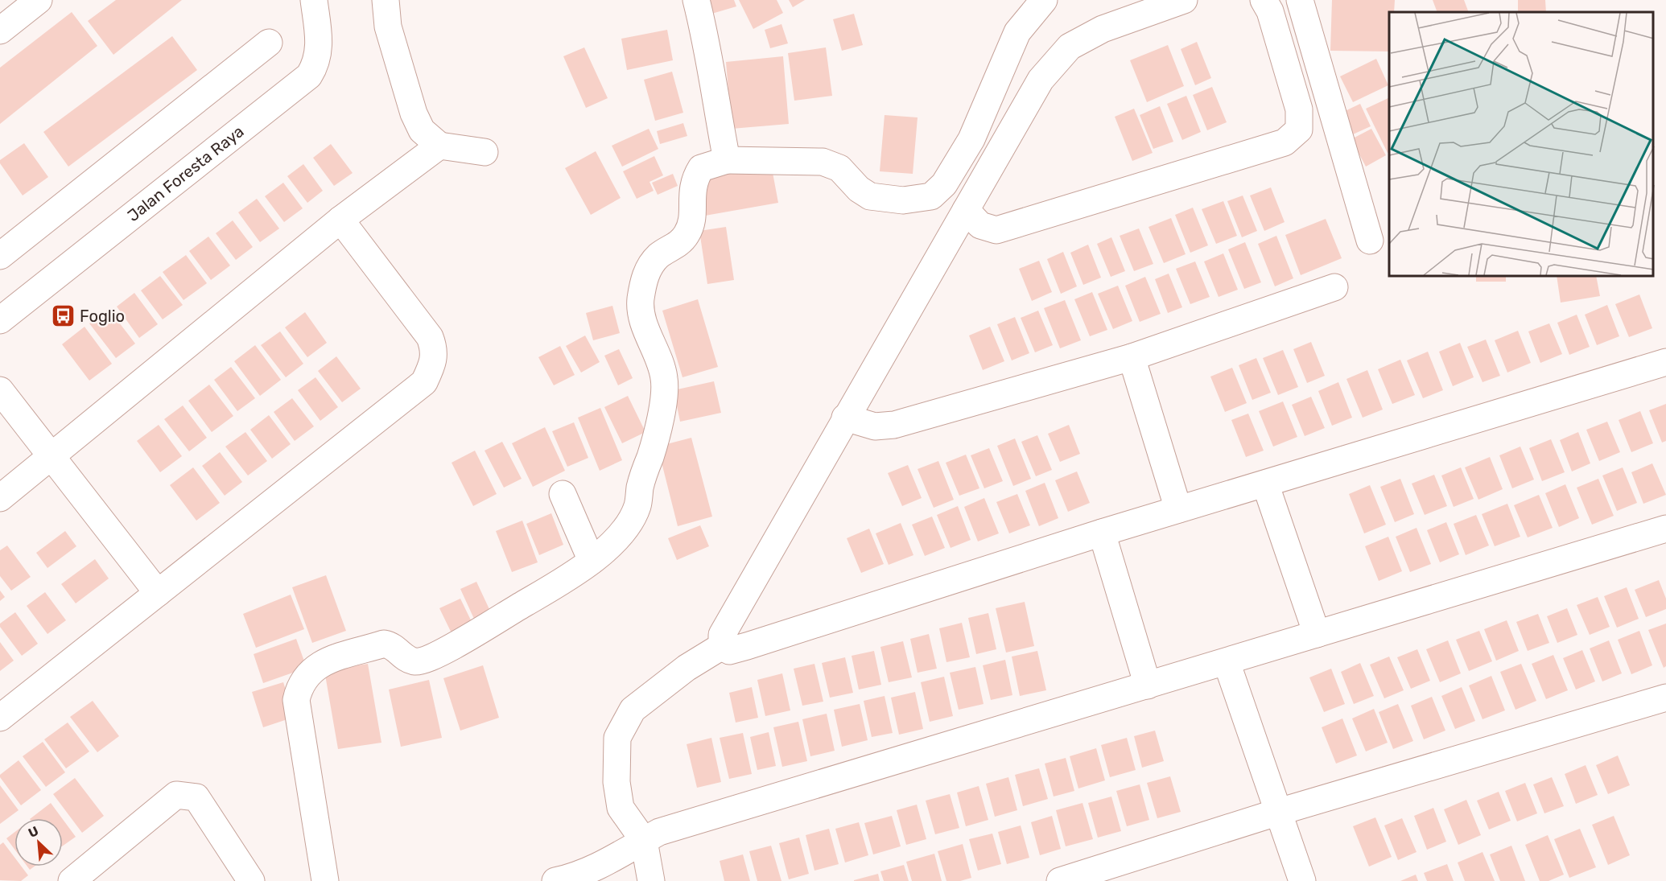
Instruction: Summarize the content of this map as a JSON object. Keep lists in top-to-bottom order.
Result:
{
  "streets": {
    "street": ["Jalan Foresta Raya"]
  },
  "places": {
    "bus stop": ["Foglio"]
  },
  "north": "top left"
}
